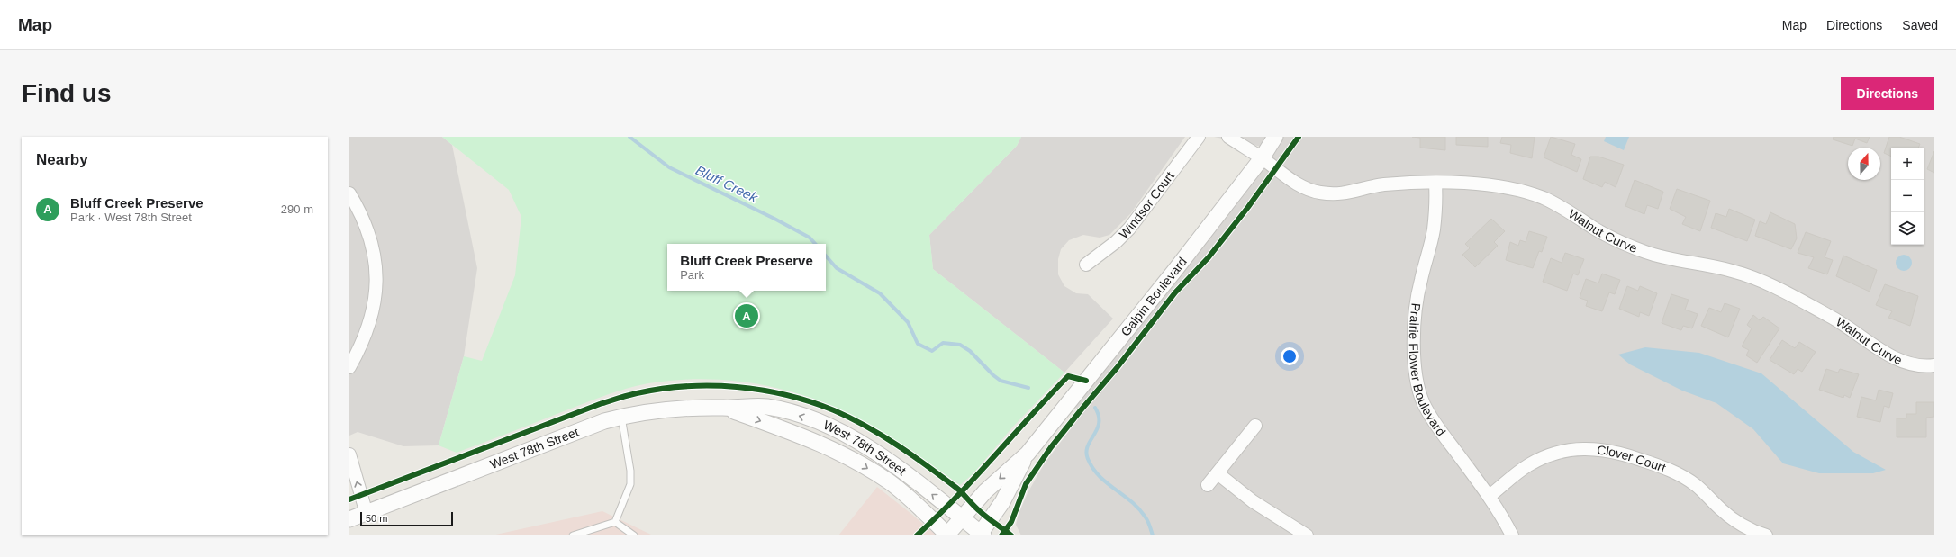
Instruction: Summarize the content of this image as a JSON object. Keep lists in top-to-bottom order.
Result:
{
  "streets": {
    "street": [
      "Windsor Court",
      "Walnut Curve",
      "Galpin Boulevard",
      "Prairie Flower Boulevard",
      "West 78th Street",
      "Clover Court"
    ]
  },
  "crossings": [
    ["Walnut Curve", "Galpin Boulevard"],
    ["Walnut Curve", "Prairie Flower Boulevard"],
    ["Galpin Boulevard", "West 78th Street"],
    ["Prairie Flower Boulevard", "Clover Court"]
  ],
  "water": ["Bluff Creek"],
  "scale_bar": "50 m",
  "north": "top",
  "page": {
    "header": "Map",
    "nav": ["Map", "Directions", "Saved"],
    "buttons": "Directions",
    "title": "Find us",
    "heading": "Nearby",
    "map_buttons": ["+", "−"],
    "list": [
      {
        "mark": "A",
        "name": "Bluff Creek Preserve",
        "note": "Park · West 78th Street",
        "value": "290 m"
      }
    ],
    "popup": ["Bluff Creek Preserve", "Park"],
    "pins": "A",
    "scale": "50 m"
  }
}
